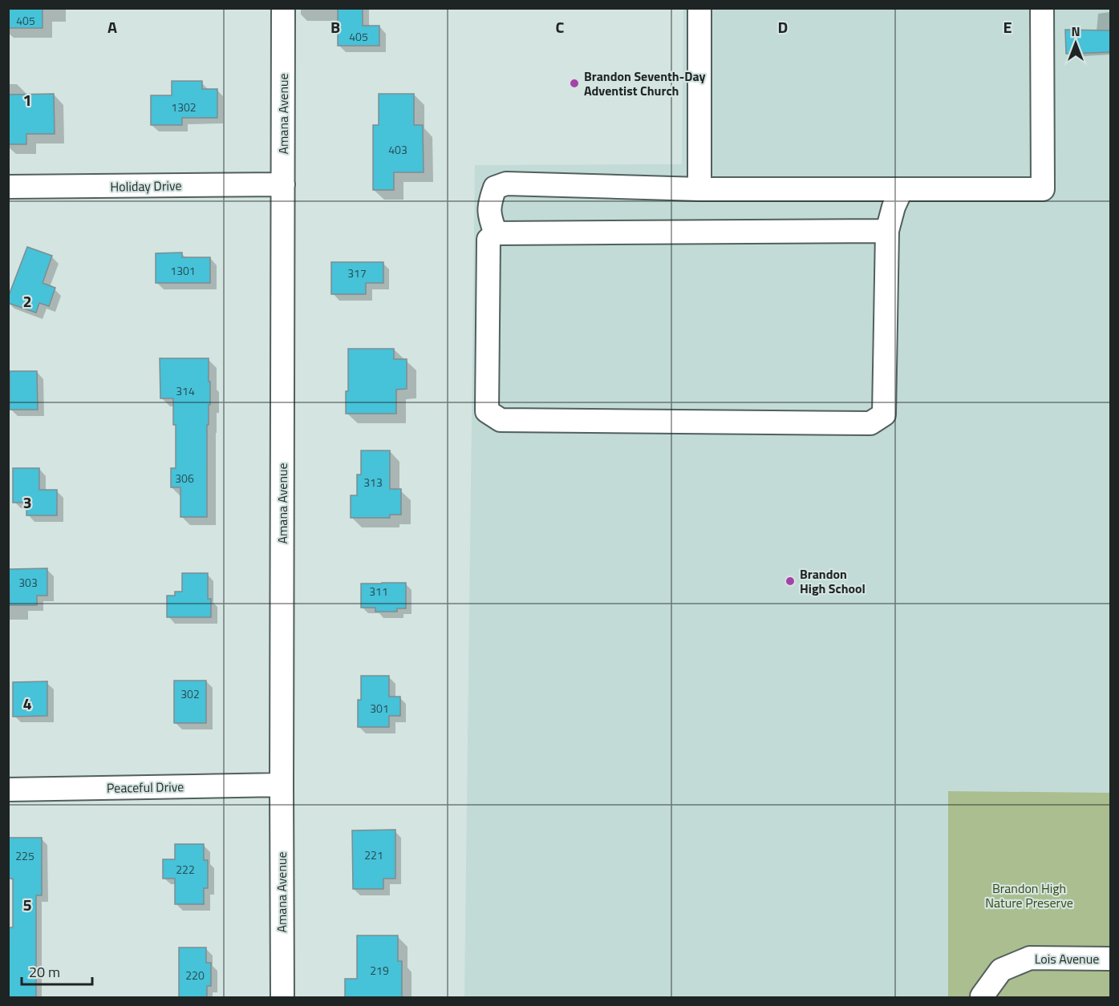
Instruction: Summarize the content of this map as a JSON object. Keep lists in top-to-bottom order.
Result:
{
  "streets": {
    "street": [
      "Amana Avenue",
      "Holiday Drive",
      "Peaceful Drive",
      "Lois Avenue"
    ]
  },
  "crossings": [
    ["Amana Avenue", "Holiday Drive"],
    ["Amana Avenue", "Peaceful Drive"]
  ],
  "parks": ["Brandon High Nature Preserve"],
  "places": ["Brandon Seventh-Day Adventist Church", "Brandon High School"],
  "house_numbers": [
    "405",
    "405",
    "1302",
    "403",
    "1301",
    "317",
    "314",
    "306",
    "313",
    "303",
    "311",
    "302",
    "301",
    "221",
    "225",
    "222",
    "219",
    "220"
  ],
  "scale_bar": "20 m",
  "north": "top",
  "grid": {
    "columns": [
      "A",
      "B",
      "C",
      "D",
      "E"
    ],
    "rows": [
      "1",
      "2",
      "3",
      "4",
      "5"
    ]
  }
}
